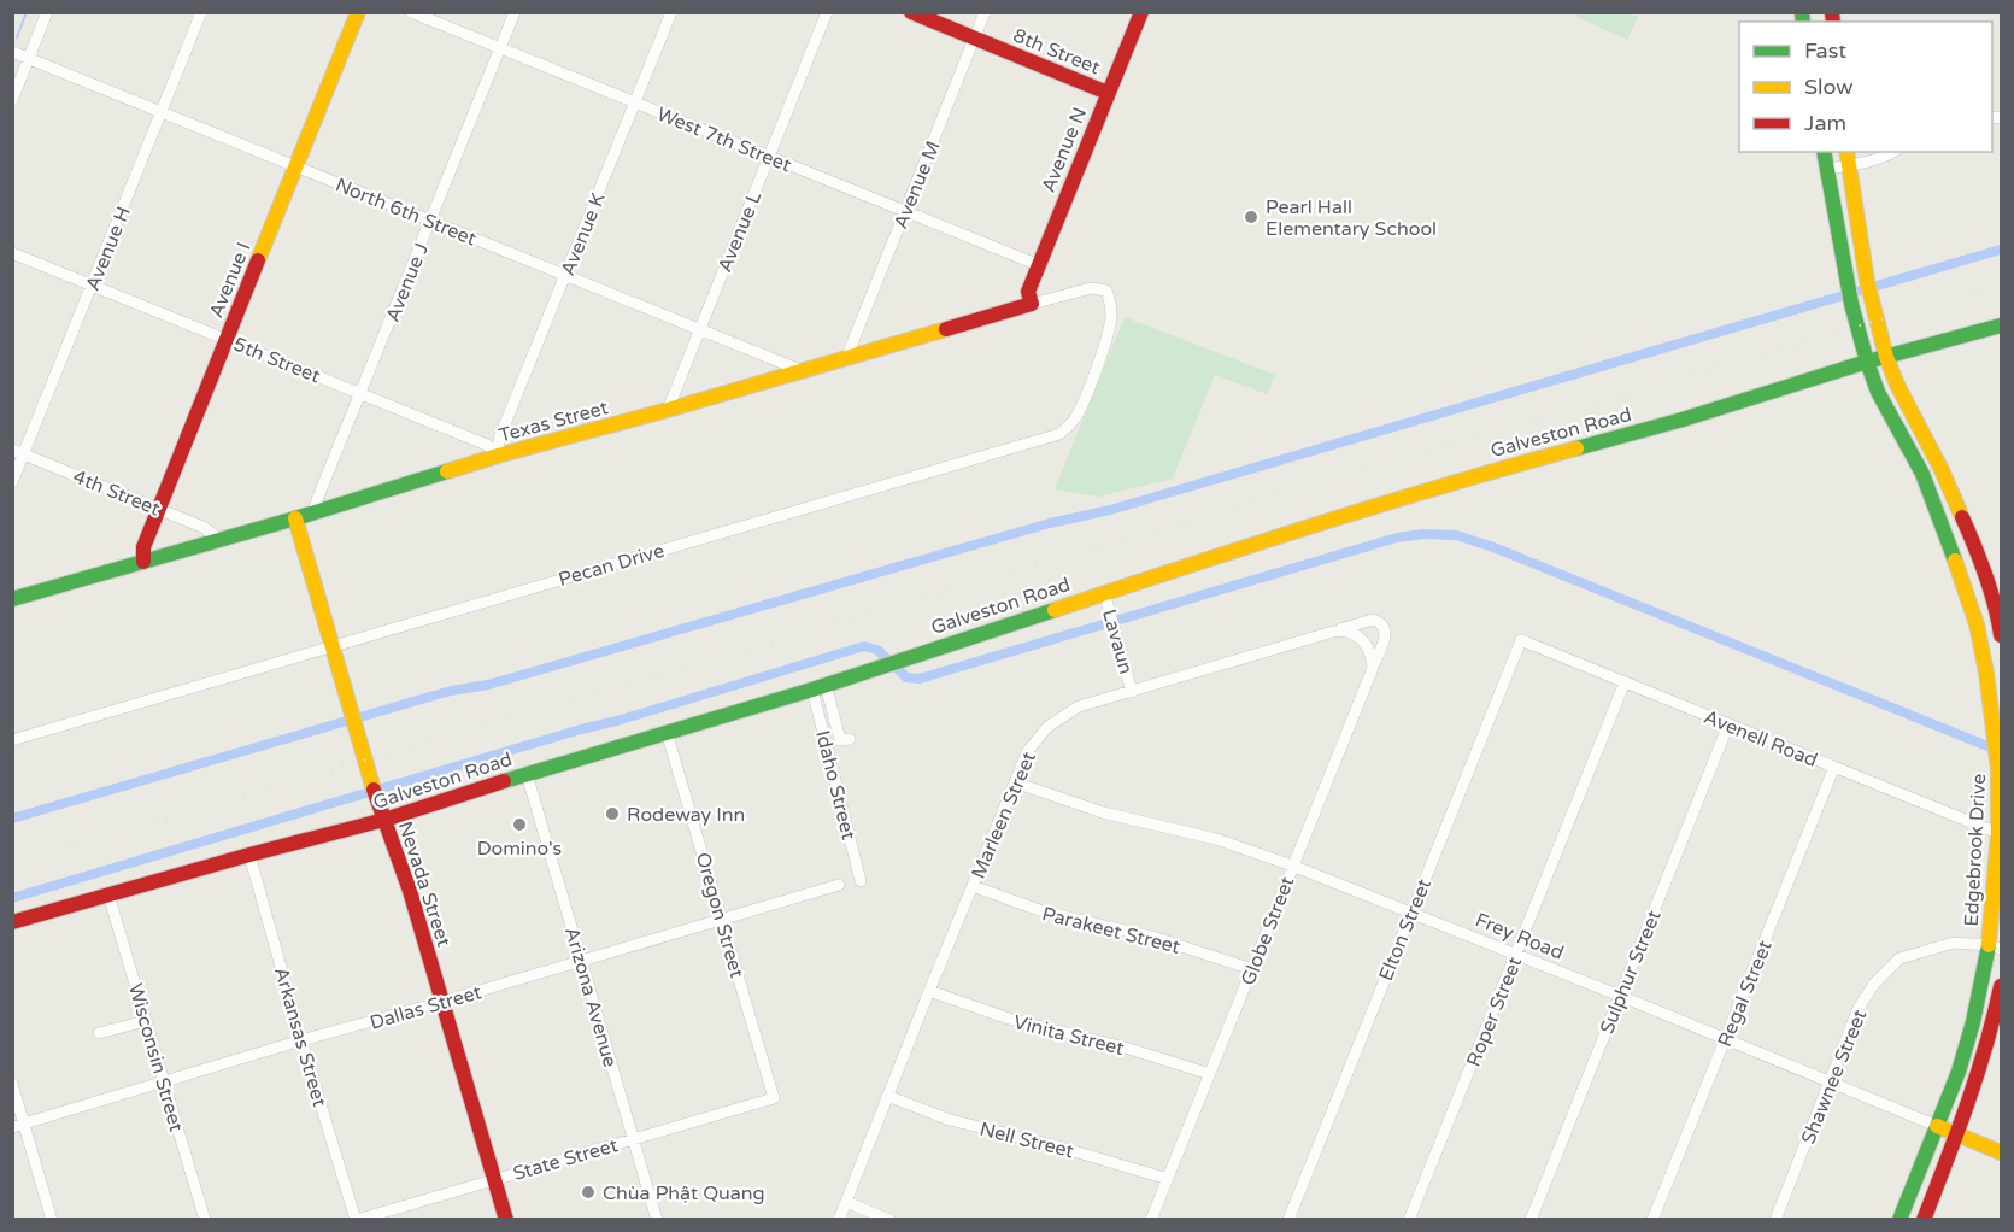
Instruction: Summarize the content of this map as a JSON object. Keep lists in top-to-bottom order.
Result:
{
  "streets": {
    "main road": [
      "8th Street",
      "Avenue N",
      "Avenue I",
      "Texas Street",
      "Galveston Road",
      "Edgebrook Drive",
      "Nevada Street",
      "Frey Road"
    ],
    "street": [
      "West 7th Street",
      "Avenue M",
      "North 6th Street",
      "Avenue L",
      "Avenue K",
      "Avenue H",
      "Avenue J",
      "5th Street",
      "4th Street",
      "Pecan Drive",
      "Lavaun",
      "Avenell Road",
      "Idaho Street",
      "Marleen Street",
      "Oregon Street",
      "Parakeet Street",
      "Elton Street",
      "Globe Street",
      "Sulphur Street",
      "Regal Street",
      "Arizona Avenue",
      "Dallas Street",
      "Roper Street",
      "Vinita Street",
      "Arkansas Street",
      "Wisconsin Street",
      "Shawnee Street",
      "Nell Street",
      "State Street"
    ]
  },
  "crossings": [
    ["8th Street", "Avenue N"],
    ["8th Street", "Avenue M"],
    ["West 7th Street", "Avenue N"],
    ["West 7th Street", "Avenue M"],
    ["West 7th Street", "Avenue L"],
    ["West 7th Street", "Avenue K"],
    ["West 7th Street", "Avenue J"],
    ["Avenue N", "Texas Street"],
    ["Avenue M", "Texas Street"],
    ["North 6th Street", "Avenue L"],
    ["North 6th Street", "Avenue K"],
    ["North 6th Street", "Avenue H"],
    ["North 6th Street", "Avenue I"],
    ["North 6th Street", "Avenue J"],
    ["North 6th Street", "Texas Street"],
    ["Avenue L", "Texas Street"],
    ["Avenue K", "5th Street"],
    ["Avenue K", "Texas Street"],
    ["Avenue H", "5th Street"],
    ["Avenue H", "4th Street"],
    ["Avenue I", "5th Street"],
    ["Avenue I", "Texas Street"],
    ["Avenue I", "4th Street"],
    ["Avenue J", "5th Street"],
    ["Avenue J", "Texas Street"],
    ["5th Street", "Texas Street"],
    ["Texas Street", "4th Street"],
    ["Texas Street", "Pecan Drive"],
    ["Texas Street", "Nevada Street"],
    ["Galveston Road", "Lavaun"],
    ["Galveston Road", "Idaho Street"],
    ["Galveston Road", "Edgebrook Drive"],
    ["Galveston Road", "Nevada Street"],
    ["Galveston Road", "Oregon Street"],
    ["Galveston Road", "Arizona Avenue"],
    ["Galveston Road", "Arkansas Street"],
    ["Galveston Road", "Wisconsin Street"],
    ["Pecan Drive", "Nevada Street"],
    ["Lavaun", "Marleen Street"],
    ["Avenell Road", "Edgebrook Drive"],
    ["Avenell Road", "Elton Street"],
    ["Avenell Road", "Sulphur Street"],
    ["Avenell Road", "Regal Street"],
    ["Avenell Road", "Roper Street"],
    ["Marleen Street", "Parakeet Street"],
    ["Marleen Street", "Globe Street"],
    ["Marleen Street", "Frey Road"],
    ["Marleen Street", "Vinita Street"],
    ["Marleen Street", "Nell Street"],
    ["Edgebrook Drive", "Frey Road"],
    ["Edgebrook Drive", "Shawnee Street"],
    ["Nevada Street", "Dallas Street"],
    ["Nevada Street", "State Street"],
    ["Oregon Street", "Dallas Street"],
    ["Oregon Street", "State Street"],
    ["Parakeet Street", "Globe Street"],
    ["Elton Street", "Frey Road"],
    ["Globe Street", "Frey Road"],
    ["Globe Street", "Vinita Street"],
    ["Globe Street", "Nell Street"],
    ["Frey Road", "Sulphur Street"],
    ["Frey Road", "Regal Street"],
    ["Frey Road", "Roper Street"],
    ["Frey Road", "Shawnee Street"],
    ["Arizona Avenue", "Dallas Street"],
    ["Arizona Avenue", "State Street"],
    ["Dallas Street", "Arkansas Street"],
    ["Dallas Street", "Wisconsin Street"],
    ["Arkansas Street", "State Street"]
  ],
  "places": [
    "Pearl Hall Elementary School",
    "Rodeway Inn",
    "Domino's",
    "Chùa Phật Quang"
  ],
  "legend": ["Fast", "Slow", "Jam"]
}
